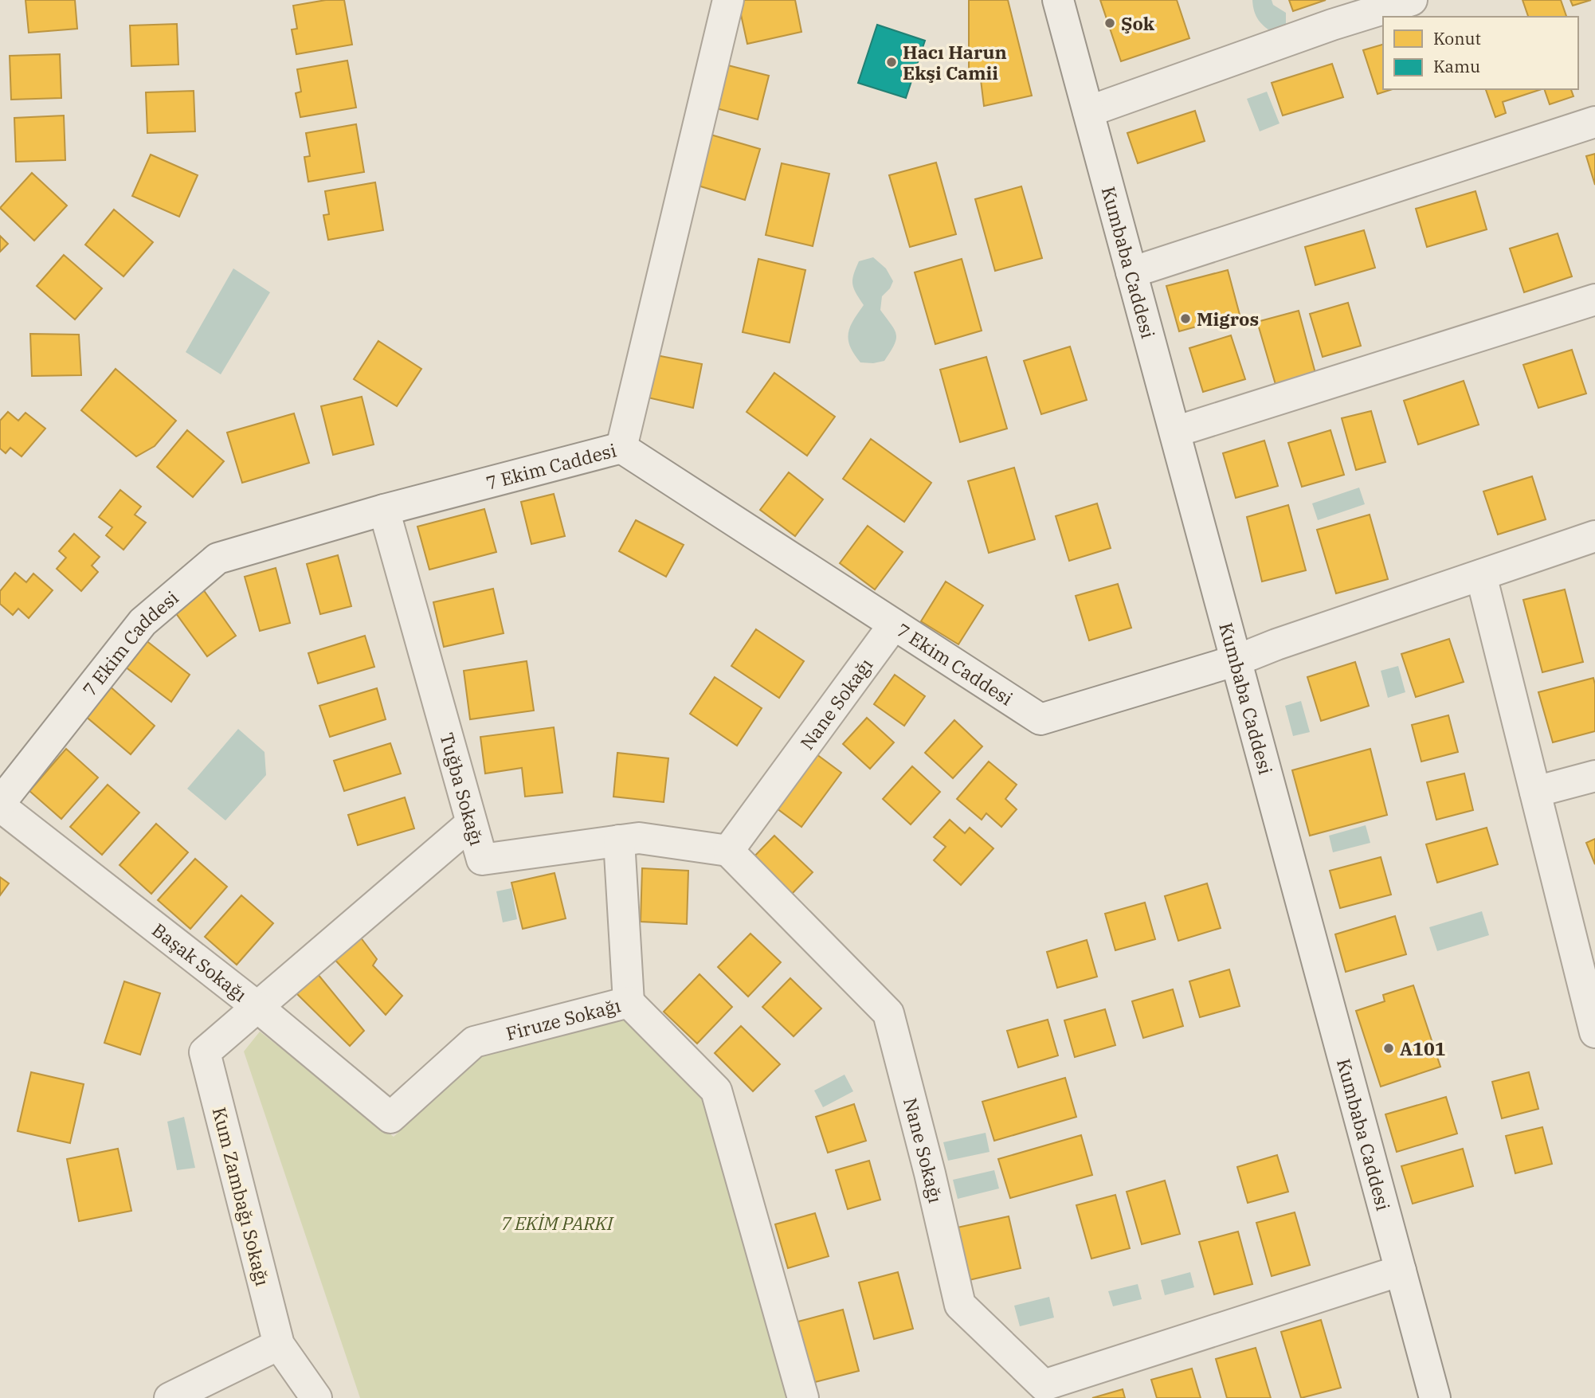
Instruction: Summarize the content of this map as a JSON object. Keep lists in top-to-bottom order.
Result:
{
  "streets": {
    "street": [
      "Kumbaba Caddesi",
      "7 Ekim Caddesi",
      "Nane Sokağı",
      "Tuğba Sokağı",
      "Başak Sokağı",
      "Firuze Sokağı",
      "Kum Zambağı Sokağı"
    ]
  },
  "crossings": [
    ["Kumbaba Caddesi", "7 Ekim Caddesi"],
    ["Kumbaba Caddesi", "Nane Sokağı"],
    ["7 Ekim Caddesi", "Nane Sokağı"],
    ["7 Ekim Caddesi", "Tuğba Sokağı"],
    ["7 Ekim Caddesi", "Başak Sokağı"],
    ["Nane Sokağı", "Tuğba Sokağı"],
    ["Tuğba Sokağı", "Başak Sokağı"],
    ["Başak Sokağı", "Firuze Sokağı"],
    ["Başak Sokağı", "Kum Zambağı Sokağı"],
    ["Firuze Sokağı", "Kum Zambağı Sokağı"]
  ],
  "parks": ["7 EKİM PARKI"],
  "places": [
    "Şok",
    "Hacı Harun Ekşi Camii",
    "Migros",
    "A101"
  ],
  "legend": ["Konut", "Kamu"]
}
